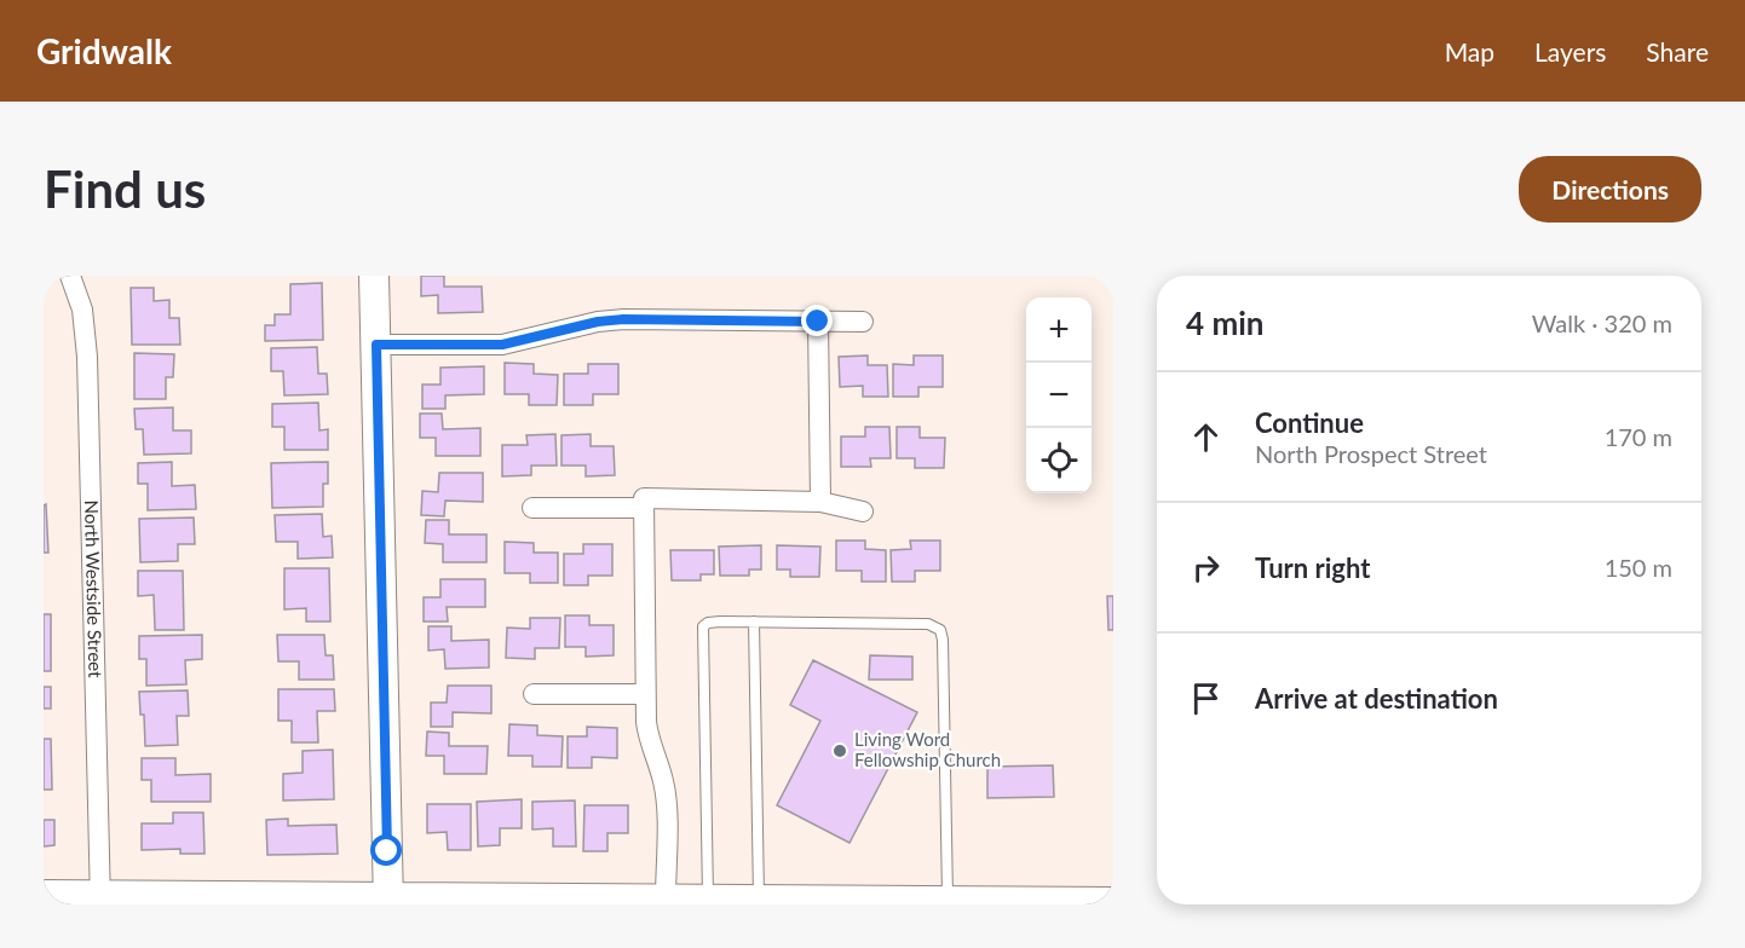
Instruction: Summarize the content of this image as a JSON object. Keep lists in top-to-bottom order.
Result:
{
  "streets": {
    "street": ["North Westside Street"]
  },
  "places": ["Living Word Fellowship Church"],
  "page": {
    "header": "Gridwalk",
    "nav": ["Map", "Layers", "Share"],
    "buttons": "Directions",
    "title": "Find us",
    "heading": ["4 min", "Walk · 320 m"],
    "map_buttons": ["+", "−"],
    "list": [
      ["Continue", "North Prospect Street", "170 m"],
      ["Turn right", "150 m"],
      "Arrive at destination"
    ]
  }
}
